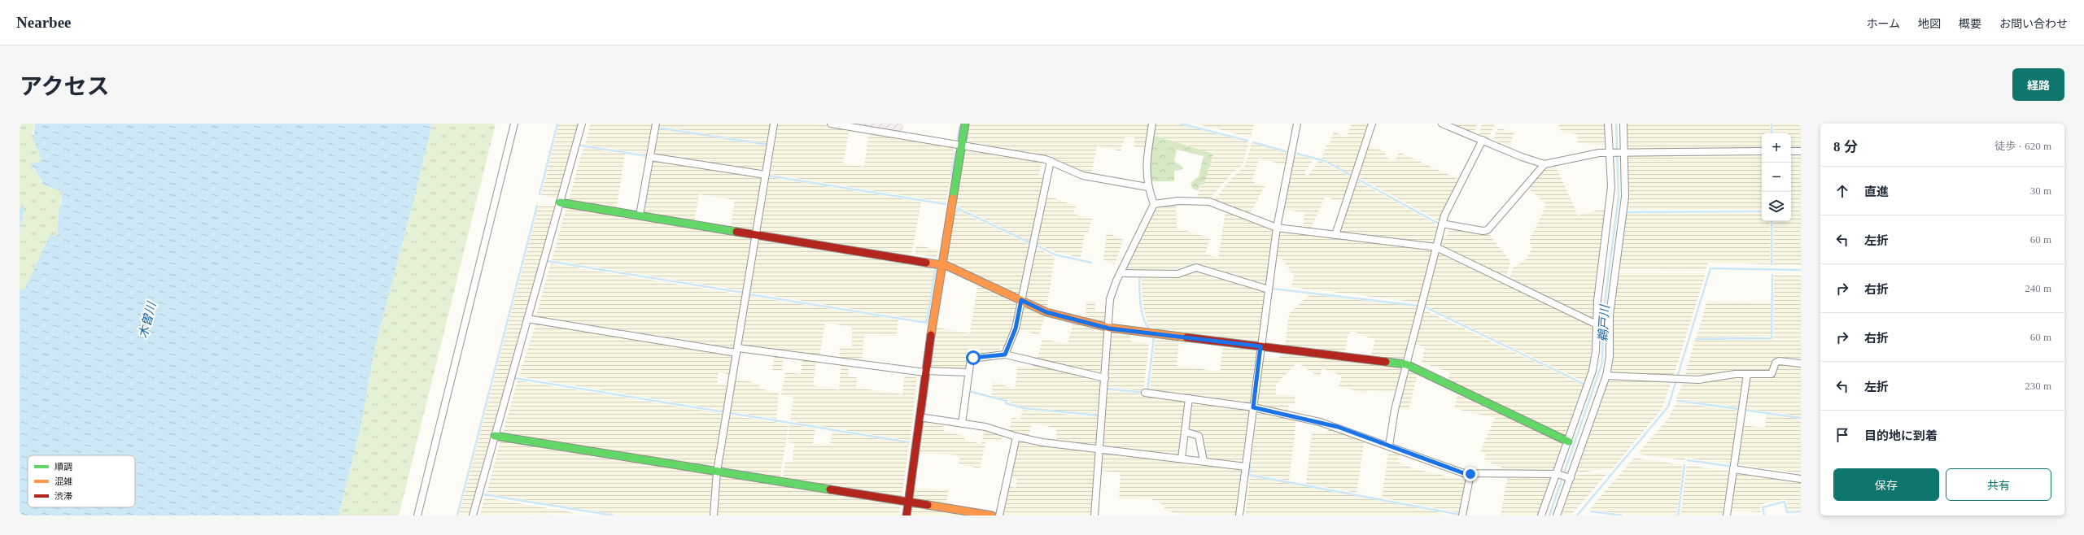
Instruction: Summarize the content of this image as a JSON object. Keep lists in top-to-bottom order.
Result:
{
  "water": ["木曽川", "鵜戸川"],
  "legend": ["順調", "混雑", "渋滞"],
  "page": {
    "header": "Nearbee",
    "nav": [
      "ホーム",
      "地図",
      "概要",
      "お問い合わせ"
    ],
    "title": "アクセス",
    "buttons": [
      "経路",
      ["保存", "共有"]
    ],
    "heading": ["8 分", "徒歩 · 620 m"],
    "map_buttons": ["+", "−"],
    "list": [
      ["直進", "30 m"],
      ["左折", "60 m"],
      ["右折", "240 m"],
      ["右折", "60 m"],
      ["左折", "230 m"],
      "目的地に到着"
    ]
  }
}
